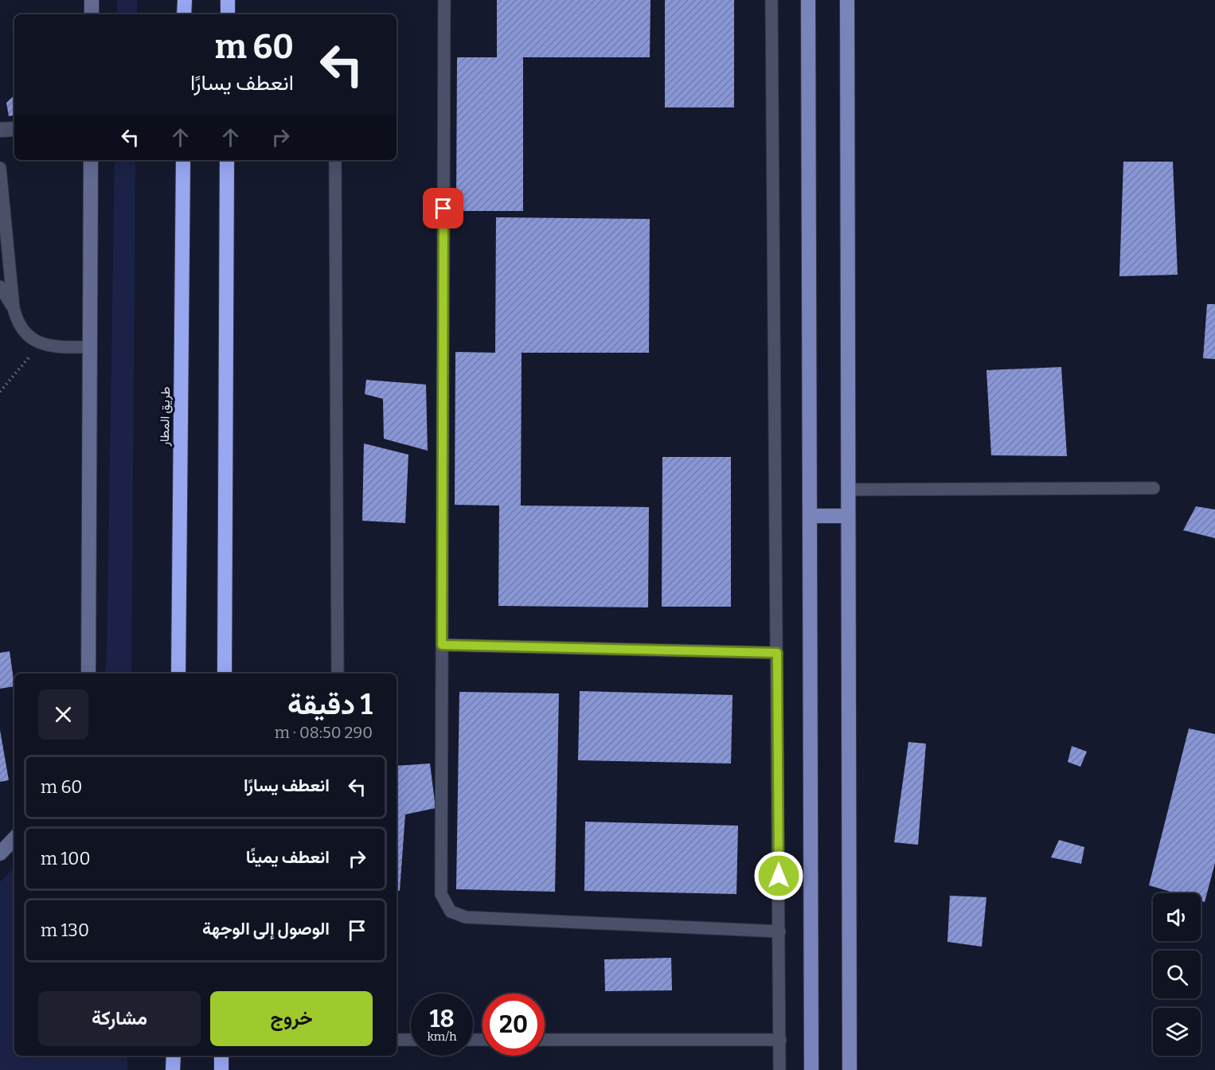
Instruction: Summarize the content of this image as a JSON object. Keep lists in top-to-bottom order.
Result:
{
  "streets": {
    "highway": ["طريق المطار"]
  },
  "page": {
    "turn": ["60 m", "انعطف يسارًا"],
    "heading": ["1 دقيقة", "290 m · 08:50"],
    "list": [
      {
        "name": "انعطف يسارًا",
        "value": "60 m"
      },
      {
        "name": "انعطف يمينًا",
        "value": "100 m"
      },
      {
        "name": "الوصول إلى الوجهة",
        "value": "130 m"
      }
    ],
    "buttons": ["خروج", "مشاركة"],
    "speed": "18 km/h",
    "limit": "20"
  }
}
